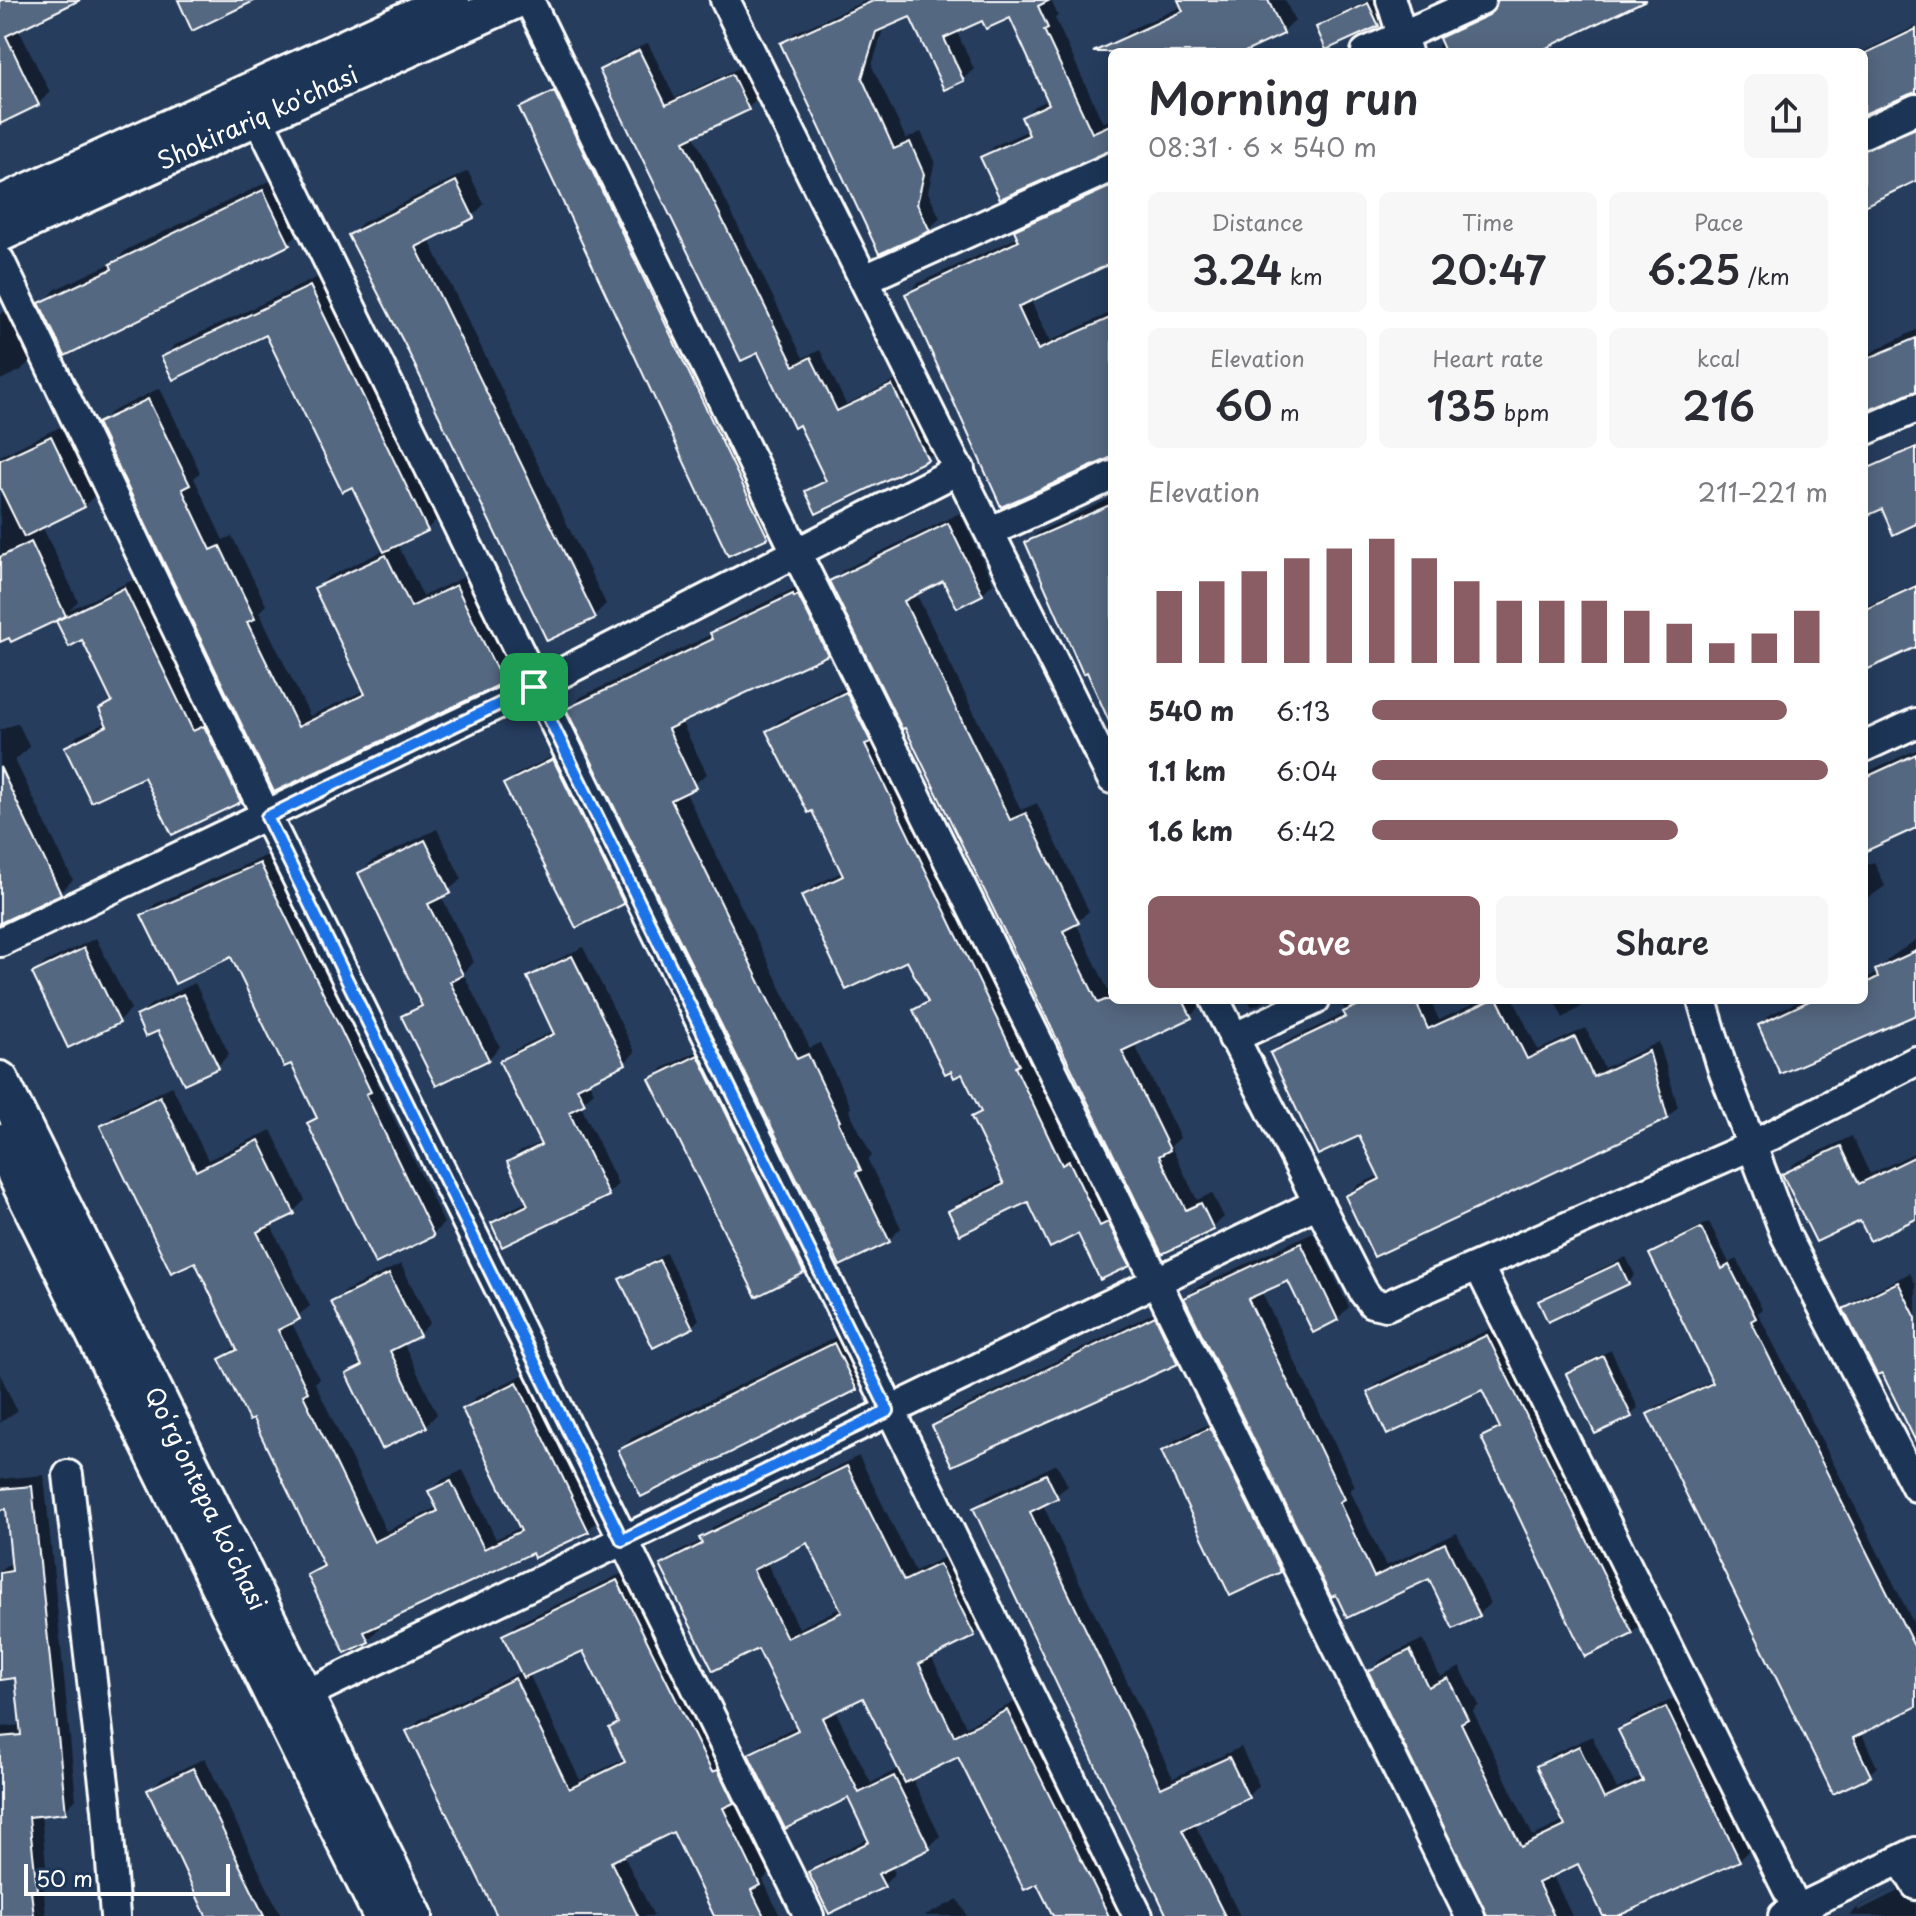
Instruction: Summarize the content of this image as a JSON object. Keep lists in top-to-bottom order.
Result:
{
  "streets": {
    "main road": ["Shokirariq ko'chasi", "Qoʻrgʻontepa koʻchasi"]
  },
  "scale_bar": "50 m",
  "page": {
    "heading": ["Morning run", "08:31 · 6 × 540 m"],
    "stats": [
      ["Distance", "3.24 km"],
      ["Time", "20:47"],
      ["Pace", "6:25 /km"],
      ["Elevation", "60 m"],
      ["Heart rate", "135 bpm"],
      ["kcal", "216"]
    ],
    "chart": ["Elevation", "211–221 m"],
    "list": [
      {
        "name": "540 m",
        "note": "6:13"
      },
      {
        "name": "1.1 km",
        "note": "6:04"
      },
      {
        "name": "1.6 km",
        "note": "6:42"
      }
    ],
    "buttons": ["Save", "Share"],
    "scale": "50 m"
  }
}
